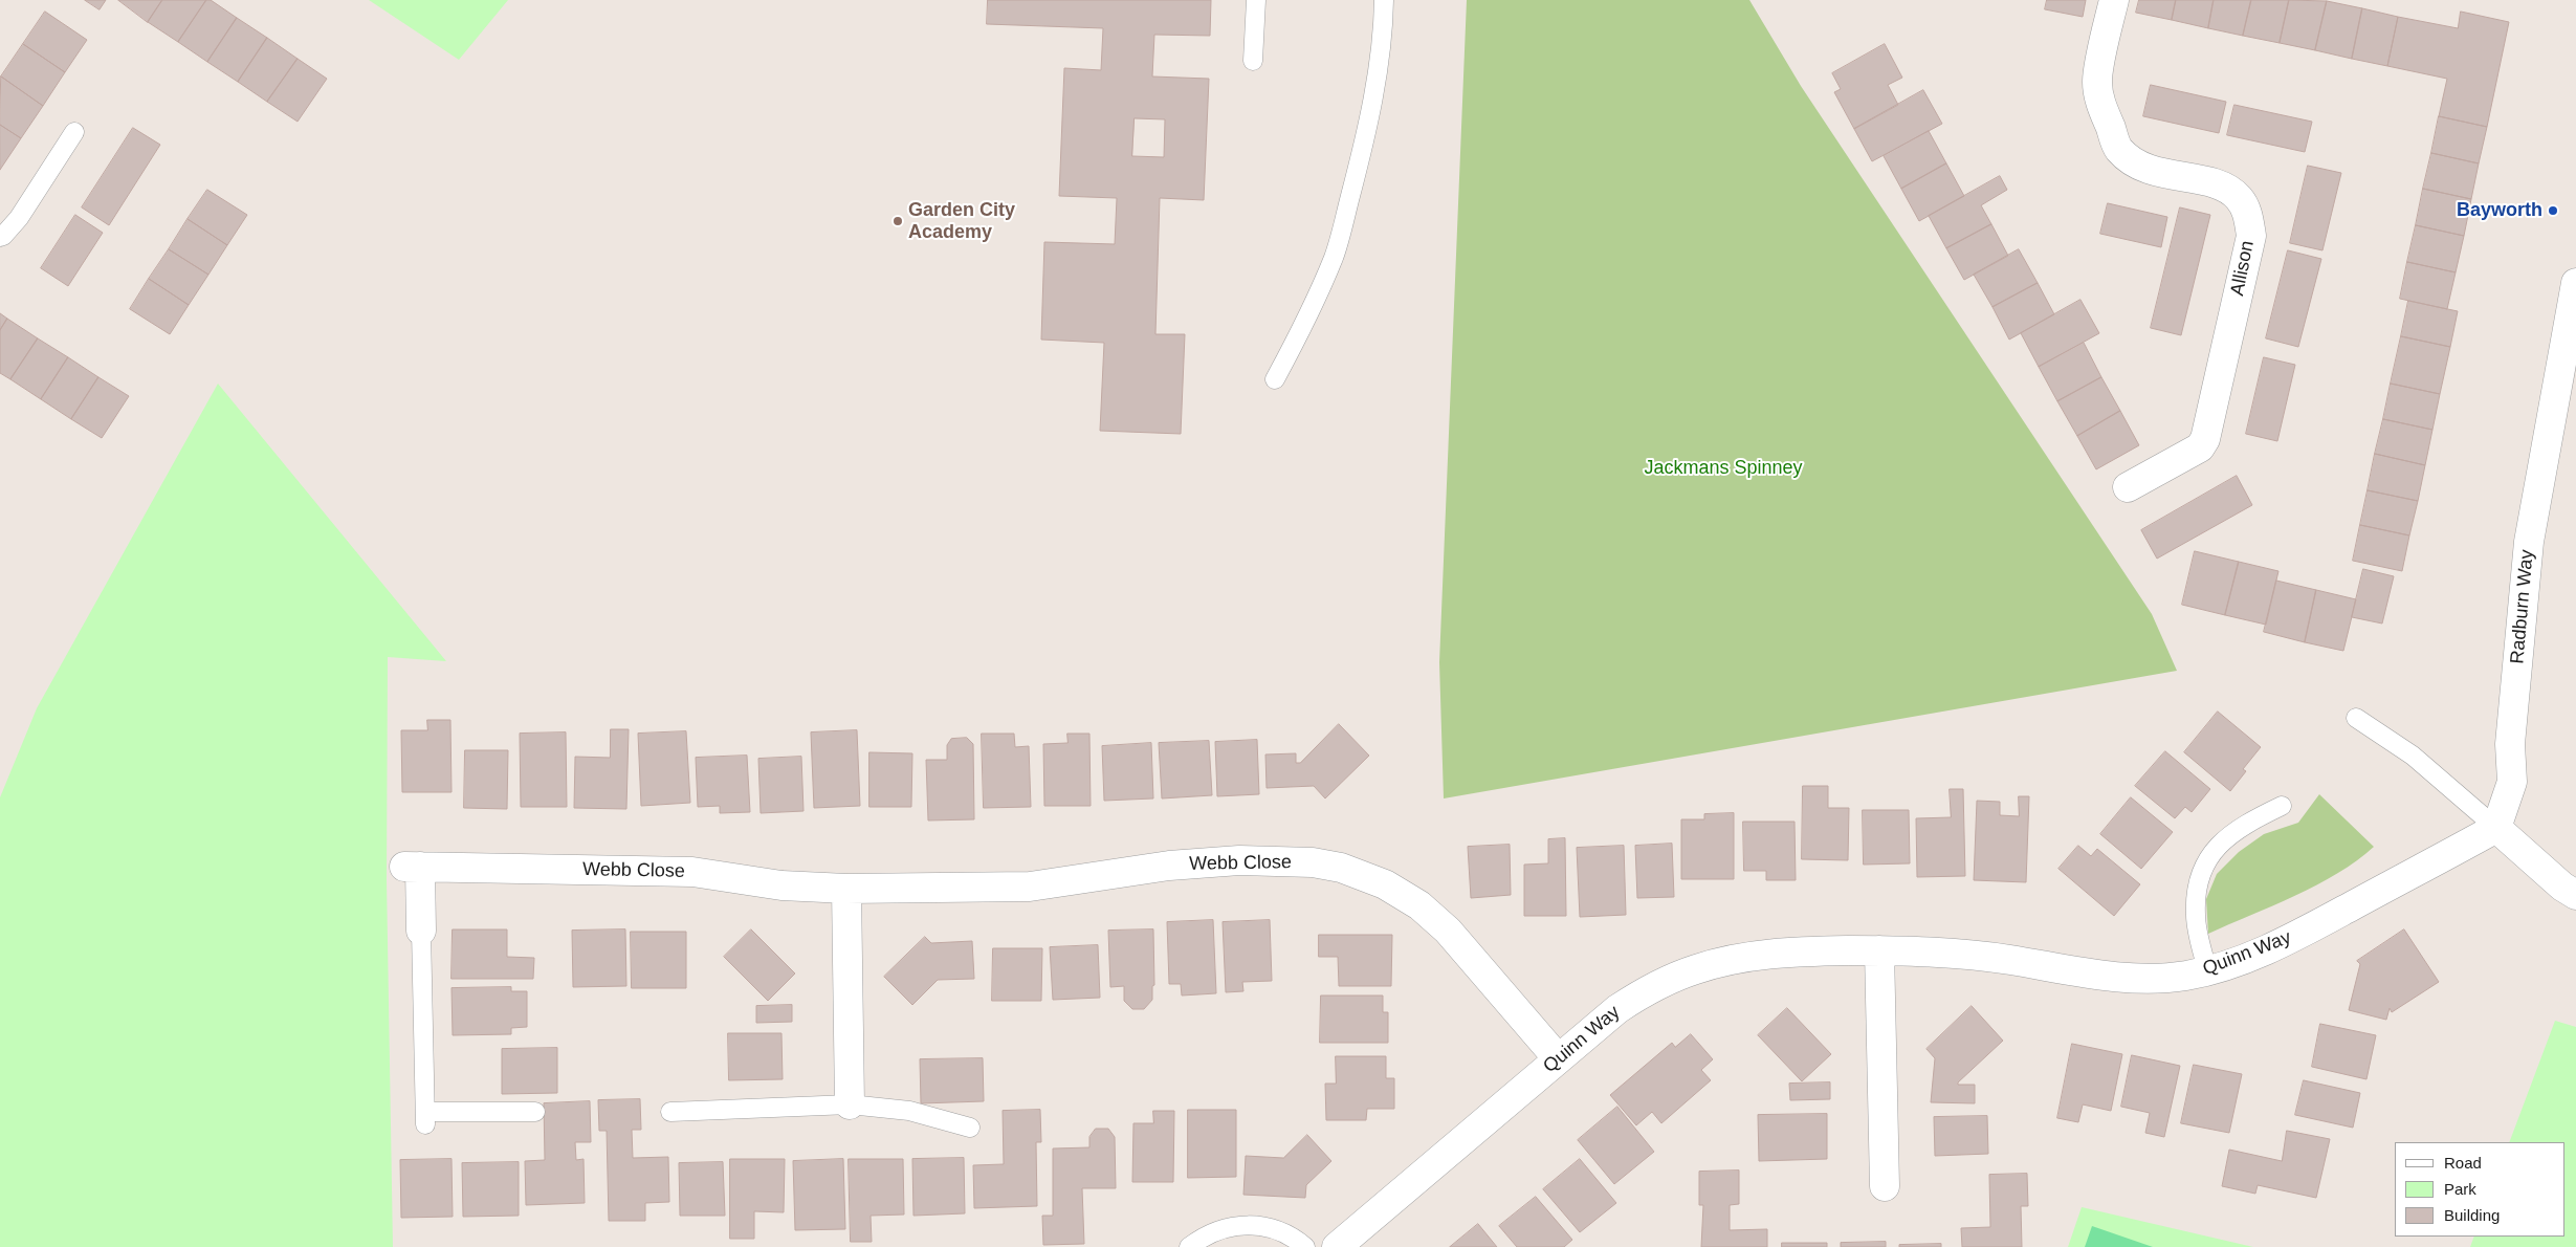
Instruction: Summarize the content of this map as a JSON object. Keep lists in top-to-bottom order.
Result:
{
  "streets": {
    "street": [
      "Allison",
      "Radburn Way",
      "Webb Close",
      "Quinn Way"
    ]
  },
  "crossings": [
    ["Radburn Way", "Quinn Way"],
    ["Webb Close", "Quinn Way"]
  ],
  "parks": ["Jackmans Spinney"],
  "places": ["Bayworth", "Garden City Academy"],
  "legend": ["Road", "Park", "Building"]
}
